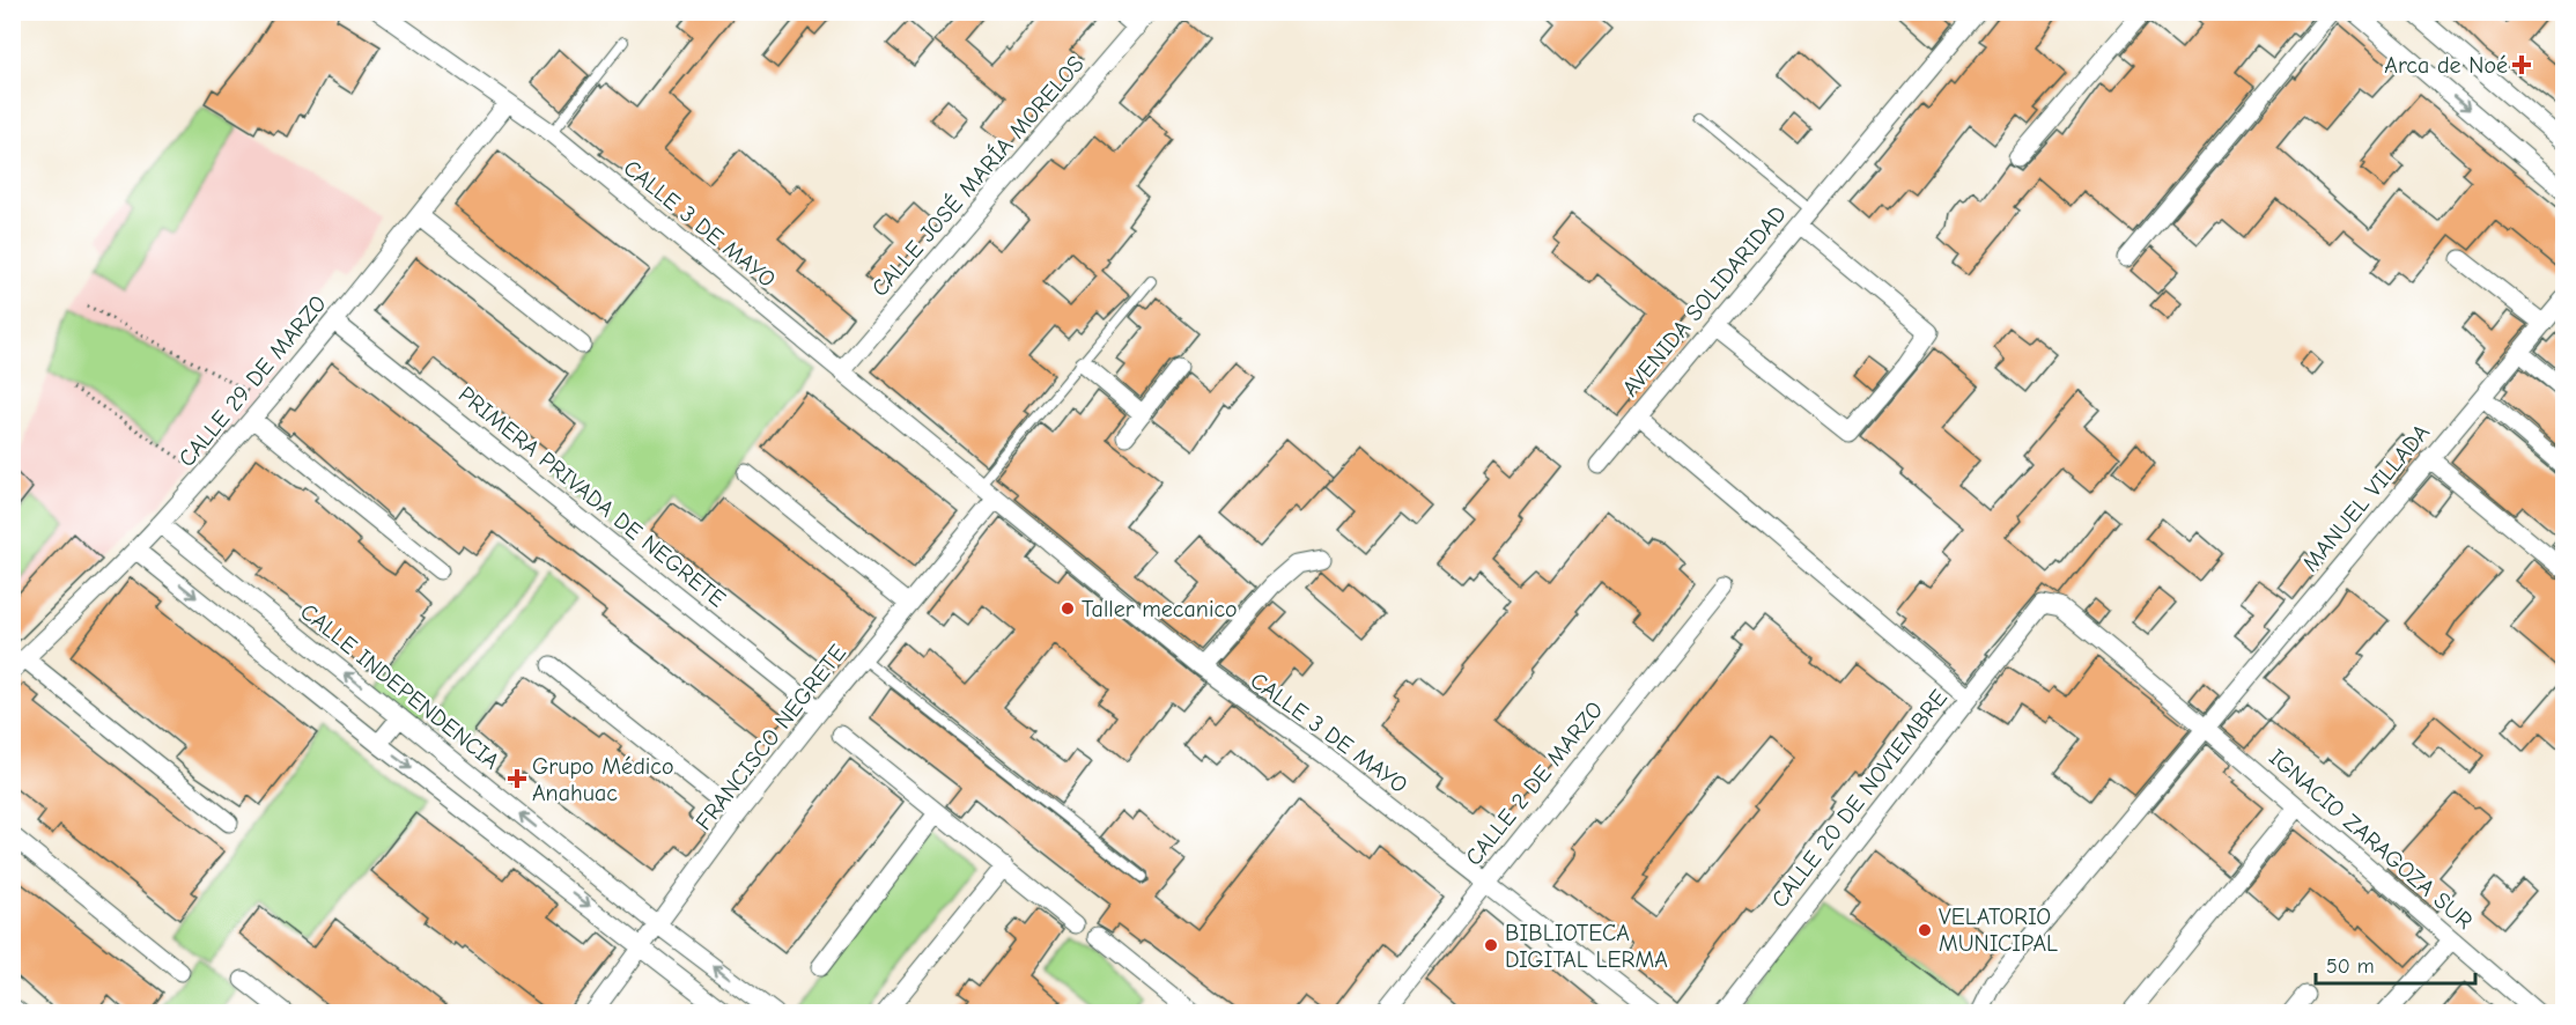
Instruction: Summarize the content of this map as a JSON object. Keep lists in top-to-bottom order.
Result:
{
  "streets": {
    "street": [
      "CALLE JOSÉ MARÍA MORELOS",
      "CALLE 3 DE MAYO",
      "AVENIDA SOLIDARIDAD",
      "CALLE 29 DE MARZO",
      "PRIMERA PRIVADA DE NEGRETE",
      "MANUEL VILLADA",
      "CALLE INDEPENDENCIA",
      "FRANCISCO NEGRETE",
      "CALLE 2 DE MARZO",
      "CALLE 20 DE NOVIEMBRE",
      "IGNACIO ZARAGOZA SUR"
    ]
  },
  "crossings": [
    ["CALLE JOSÉ MARÍA MORELOS", "CALLE 3 DE MAYO"],
    ["CALLE 3 DE MAYO", "CALLE 29 DE MARZO"],
    ["CALLE 3 DE MAYO", "FRANCISCO NEGRETE"],
    ["CALLE 3 DE MAYO", "CALLE 2 DE MARZO"],
    ["AVENIDA SOLIDARIDAD", "CALLE 20 DE NOVIEMBRE"],
    ["CALLE 29 DE MARZO", "PRIMERA PRIVADA DE NEGRETE"],
    ["CALLE 29 DE MARZO", "CALLE INDEPENDENCIA"],
    ["PRIMERA PRIVADA DE NEGRETE", "FRANCISCO NEGRETE"],
    ["MANUEL VILLADA", "CALLE 20 DE NOVIEMBRE"],
    ["MANUEL VILLADA", "IGNACIO ZARAGOZA SUR"],
    ["CALLE INDEPENDENCIA", "FRANCISCO NEGRETE"],
    ["CALLE 20 DE NOVIEMBRE", "IGNACIO ZARAGOZA SUR"]
  ],
  "places": {
    "health": ["Arca de Noé", "Grupo Médico Anahuac"],
    "other": ["Taller mecanico", "VELATORIO MUNICIPAL", "BIBLIOTECA DIGITAL LERMA"]
  },
  "scale_bar": "50 m"
}
